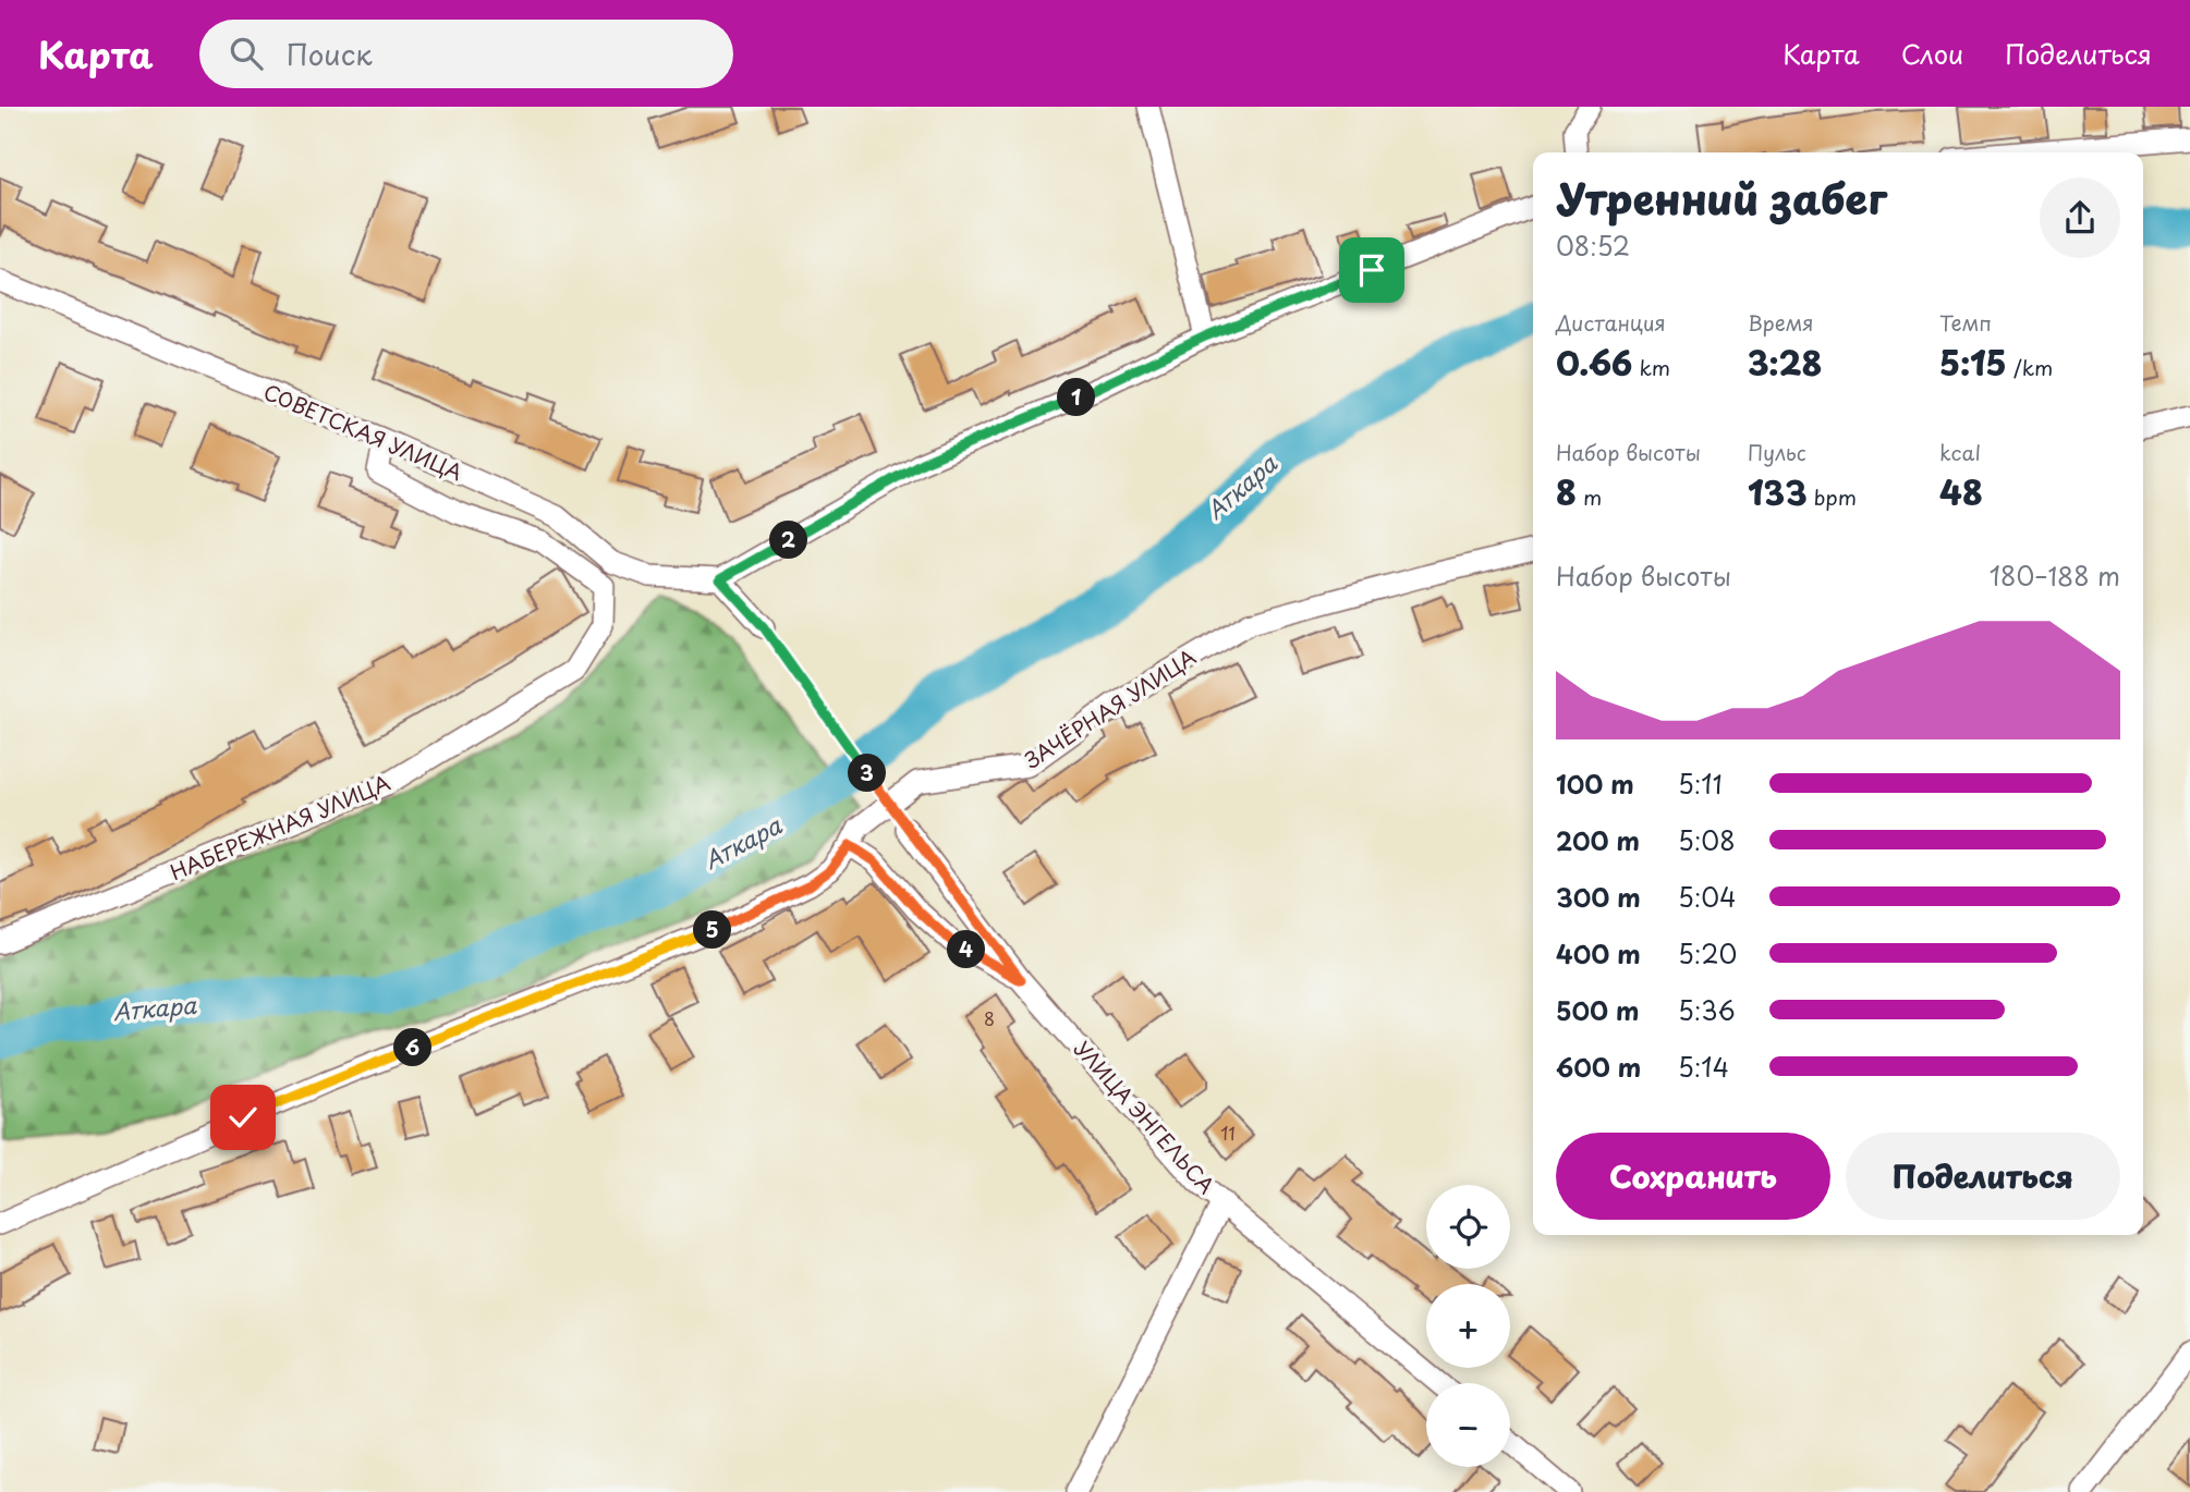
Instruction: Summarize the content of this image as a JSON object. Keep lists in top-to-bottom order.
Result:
{
  "streets": {
    "street": [
      "СОВЕТСКАЯ УЛИЦА",
      "ЗАЧЁРНАЯ УЛИЦА",
      "НАБЕРЕЖНАЯ УЛИЦА",
      "УЛИЦА ЭНГЕЛЬСА"
    ]
  },
  "crossings": [
    ["СОВЕТСКАЯ УЛИЦА", "НАБЕРЕЖНАЯ УЛИЦА"]
  ],
  "water": ["Аткара"],
  "house_numbers": ["8", "11"],
  "page": {
    "header": "Карта",
    "search": "Поиск",
    "nav": ["Карта", "Слои", "Поделиться"],
    "heading": ["Утренний забег", "08:52"],
    "stats": [
      ["Дистанция", "0.66 km"],
      ["Время", "3:28"],
      ["Темп", "5:15 /km"],
      ["Набор высоты", "8 m"],
      ["Пульс", "133 bpm"],
      ["kcal", "48"]
    ],
    "pins": [
      "1",
      "2",
      "3",
      "5",
      "4",
      "6"
    ],
    "chart": ["Набор высоты", "180–188 m"],
    "list": [
      {
        "name": "100 m",
        "note": "5:11"
      },
      {
        "name": "200 m",
        "note": "5:08"
      },
      {
        "name": "300 m",
        "note": "5:04"
      },
      {
        "name": "400 m",
        "note": "5:20"
      },
      {
        "name": "500 m",
        "note": "5:36"
      },
      {
        "name": "600 m",
        "note": "5:14"
      }
    ],
    "buttons": ["Сохранить", "Поделиться"],
    "map_buttons": ["+", "−"]
  }
}
